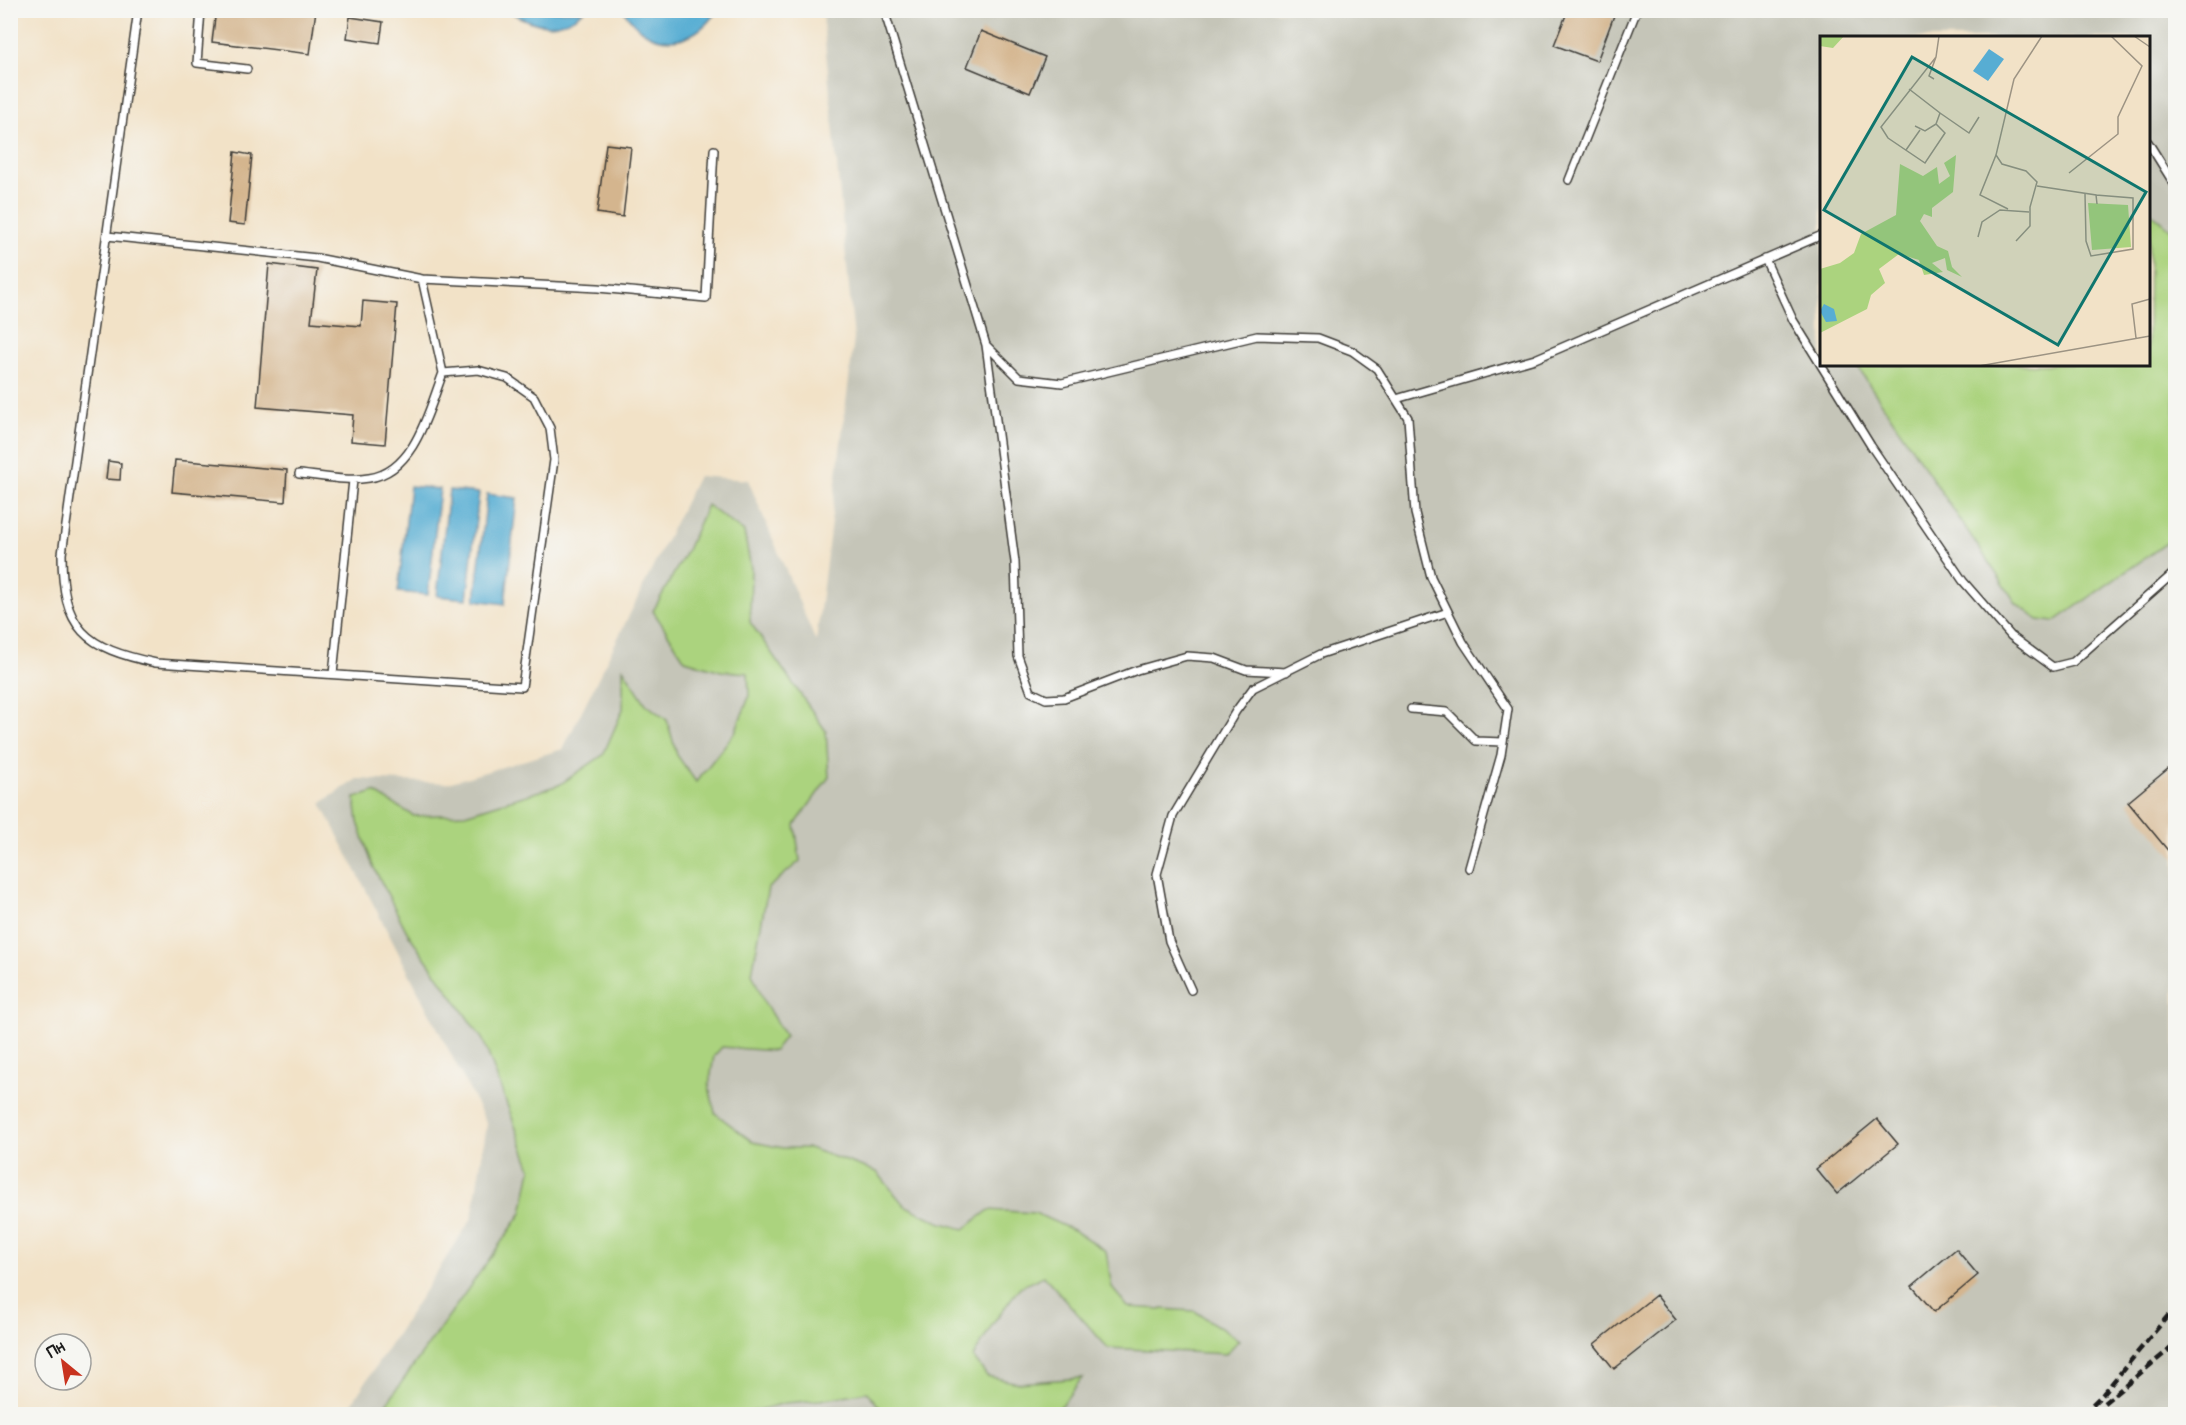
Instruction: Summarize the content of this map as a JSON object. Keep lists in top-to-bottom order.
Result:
{
  "north": "top left"
}
